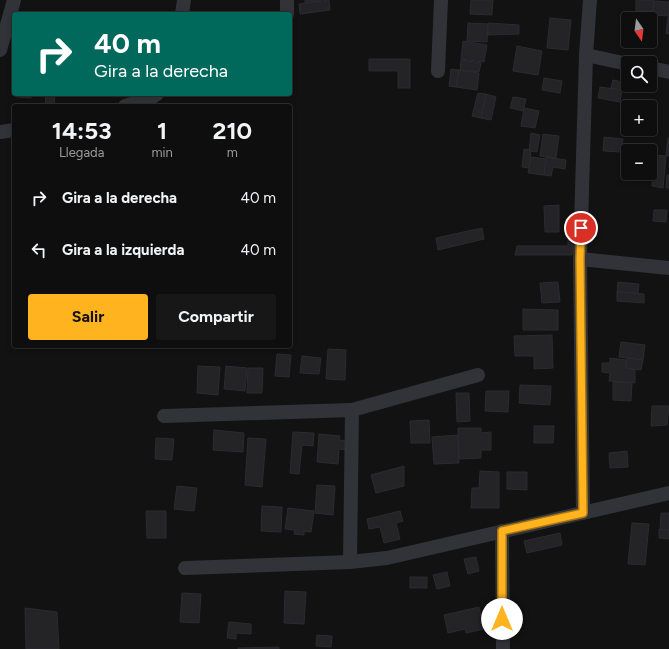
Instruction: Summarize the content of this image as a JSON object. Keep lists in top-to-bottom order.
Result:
{
  "north": "bottom",
  "page": {
    "map_buttons": ["+", "−"],
    "turn": ["40 m", "Gira a la derecha"],
    "eta": [
      "14:53",
      "Llegada",
      "1",
      "min",
      "210",
      "m"
    ],
    "list": [
      {
        "name": "Gira a la derecha",
        "value": "40 m"
      },
      {
        "name": "Gira a la izquierda",
        "value": "40 m"
      }
    ],
    "buttons": ["Salir", "Compartir"]
  }
}
